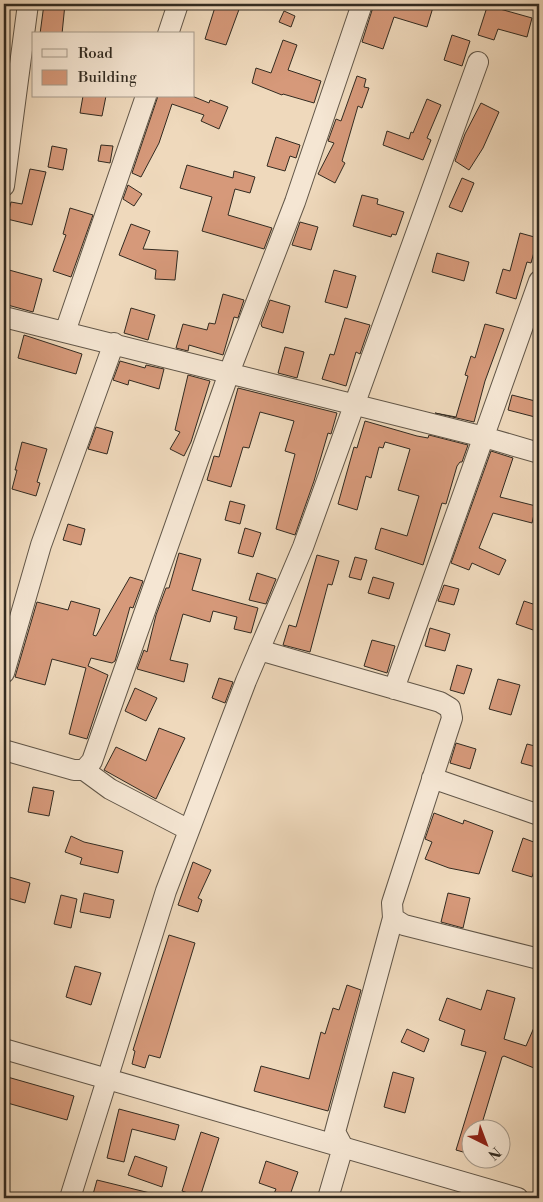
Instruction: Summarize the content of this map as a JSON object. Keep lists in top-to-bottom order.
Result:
{
  "legend": ["Road", "Building"],
  "north": "bottom right"
}
